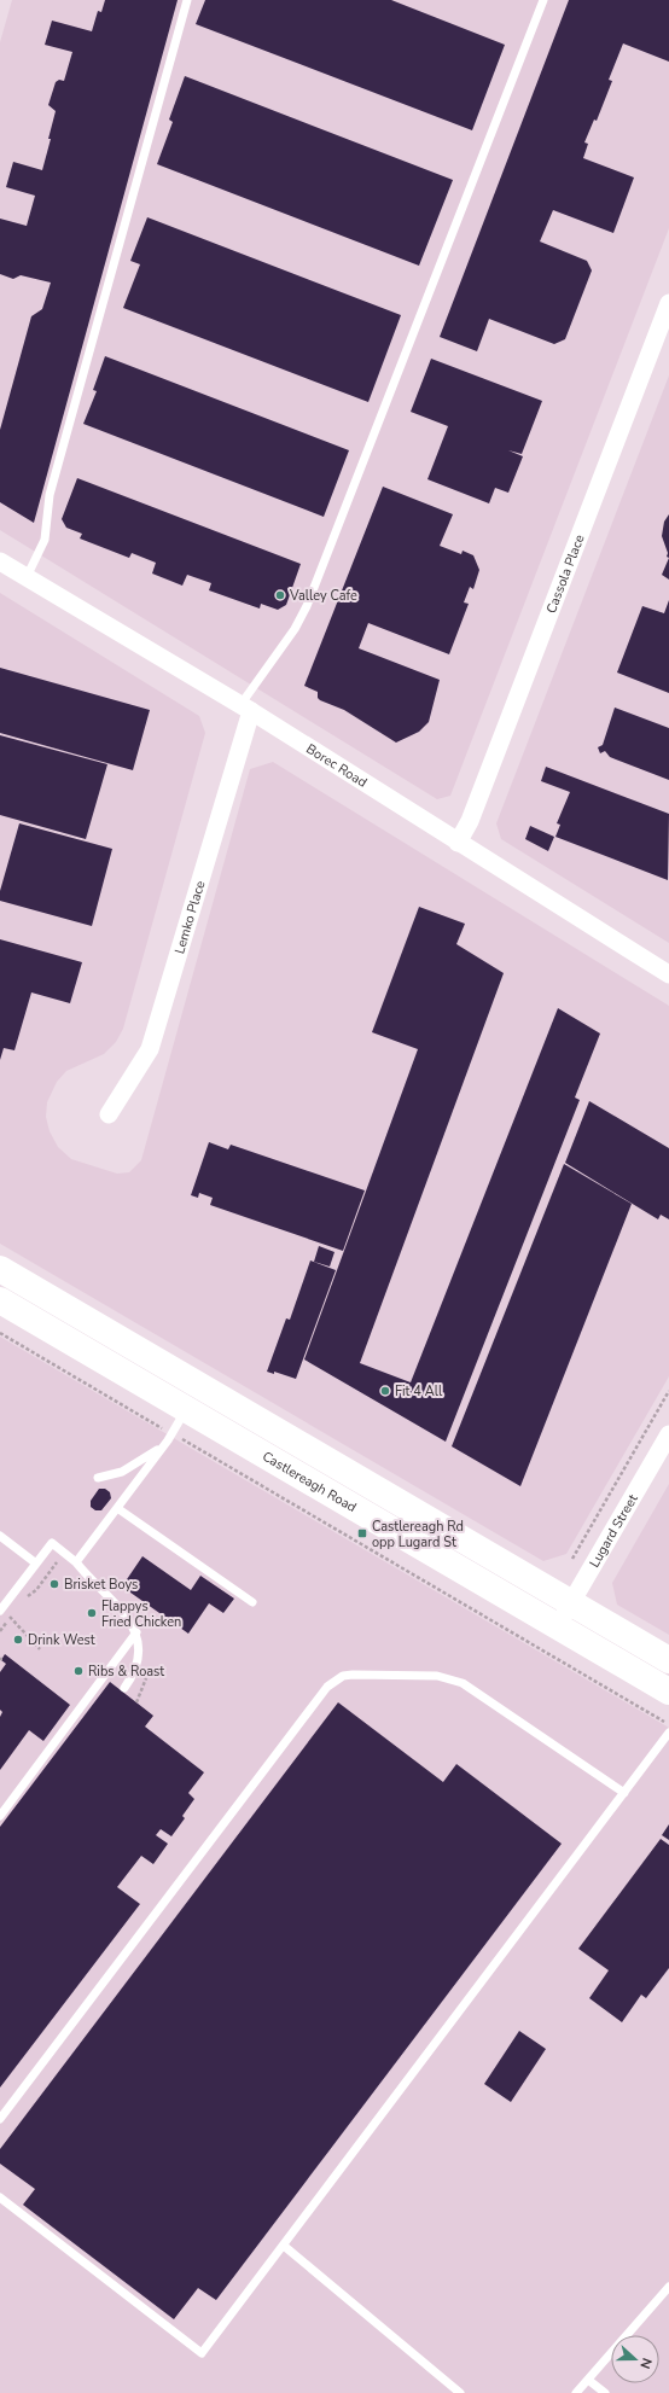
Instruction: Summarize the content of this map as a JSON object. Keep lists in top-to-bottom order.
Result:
{
  "streets": {
    "main road": ["Castlereagh Road"],
    "street": [
      "Cassola Place",
      "Borec Road",
      "Lemko Place",
      "Lugard Street"
    ]
  },
  "crossings": [
    ["Cassola Place", "Borec Road"],
    ["Borec Road", "Lemko Place"],
    ["Castlereagh Road", "Lugard Street"]
  ],
  "places": {
    "other": [
      "Valley Cafe",
      "Fit 4 All",
      "Brisket Boys",
      "Flappys Fried Chicken",
      "Drink West",
      "Ribs & Roast"
    ],
    "transit": ["Castlereagh Rd opp Lugard St"]
  },
  "north": "right"
}
